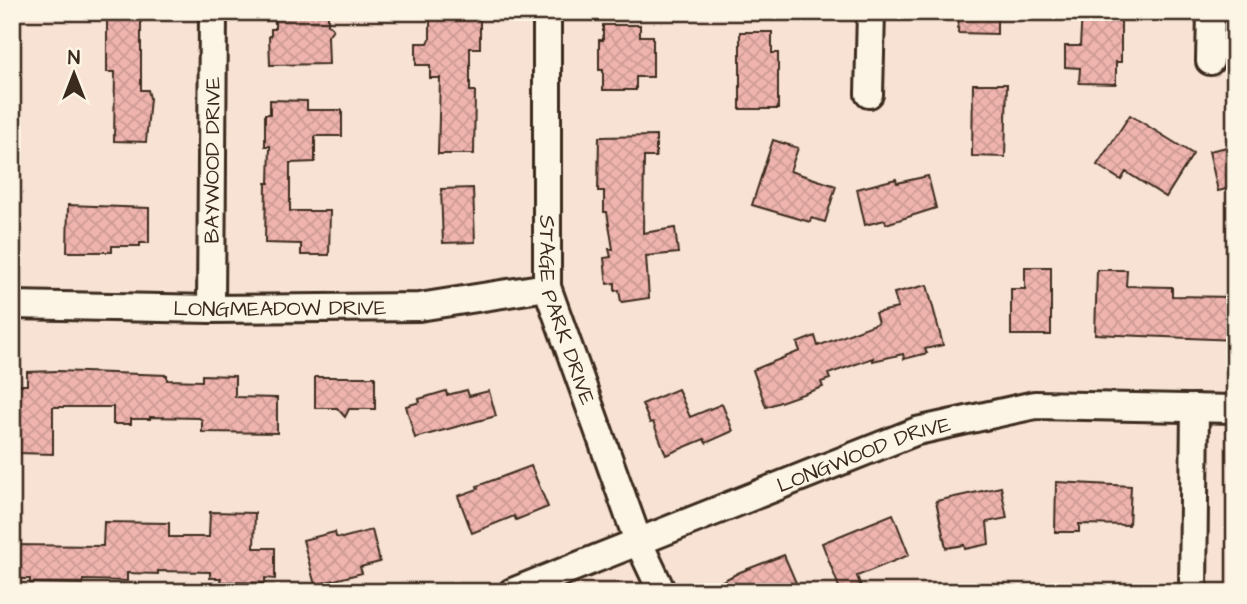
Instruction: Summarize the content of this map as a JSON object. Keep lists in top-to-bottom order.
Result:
{
  "streets": {
    "street": [
      "BAYWOOD DRIVE",
      "LONGMEADOW DRIVE",
      "STAGE PARK DRIVE",
      "LONGWOOD DRIVE"
    ]
  },
  "crossings": [
    ["BAYWOOD DRIVE", "LONGMEADOW DRIVE"],
    ["LONGMEADOW DRIVE", "STAGE PARK DRIVE"],
    ["STAGE PARK DRIVE", "LONGWOOD DRIVE"]
  ],
  "north": "top"
}
